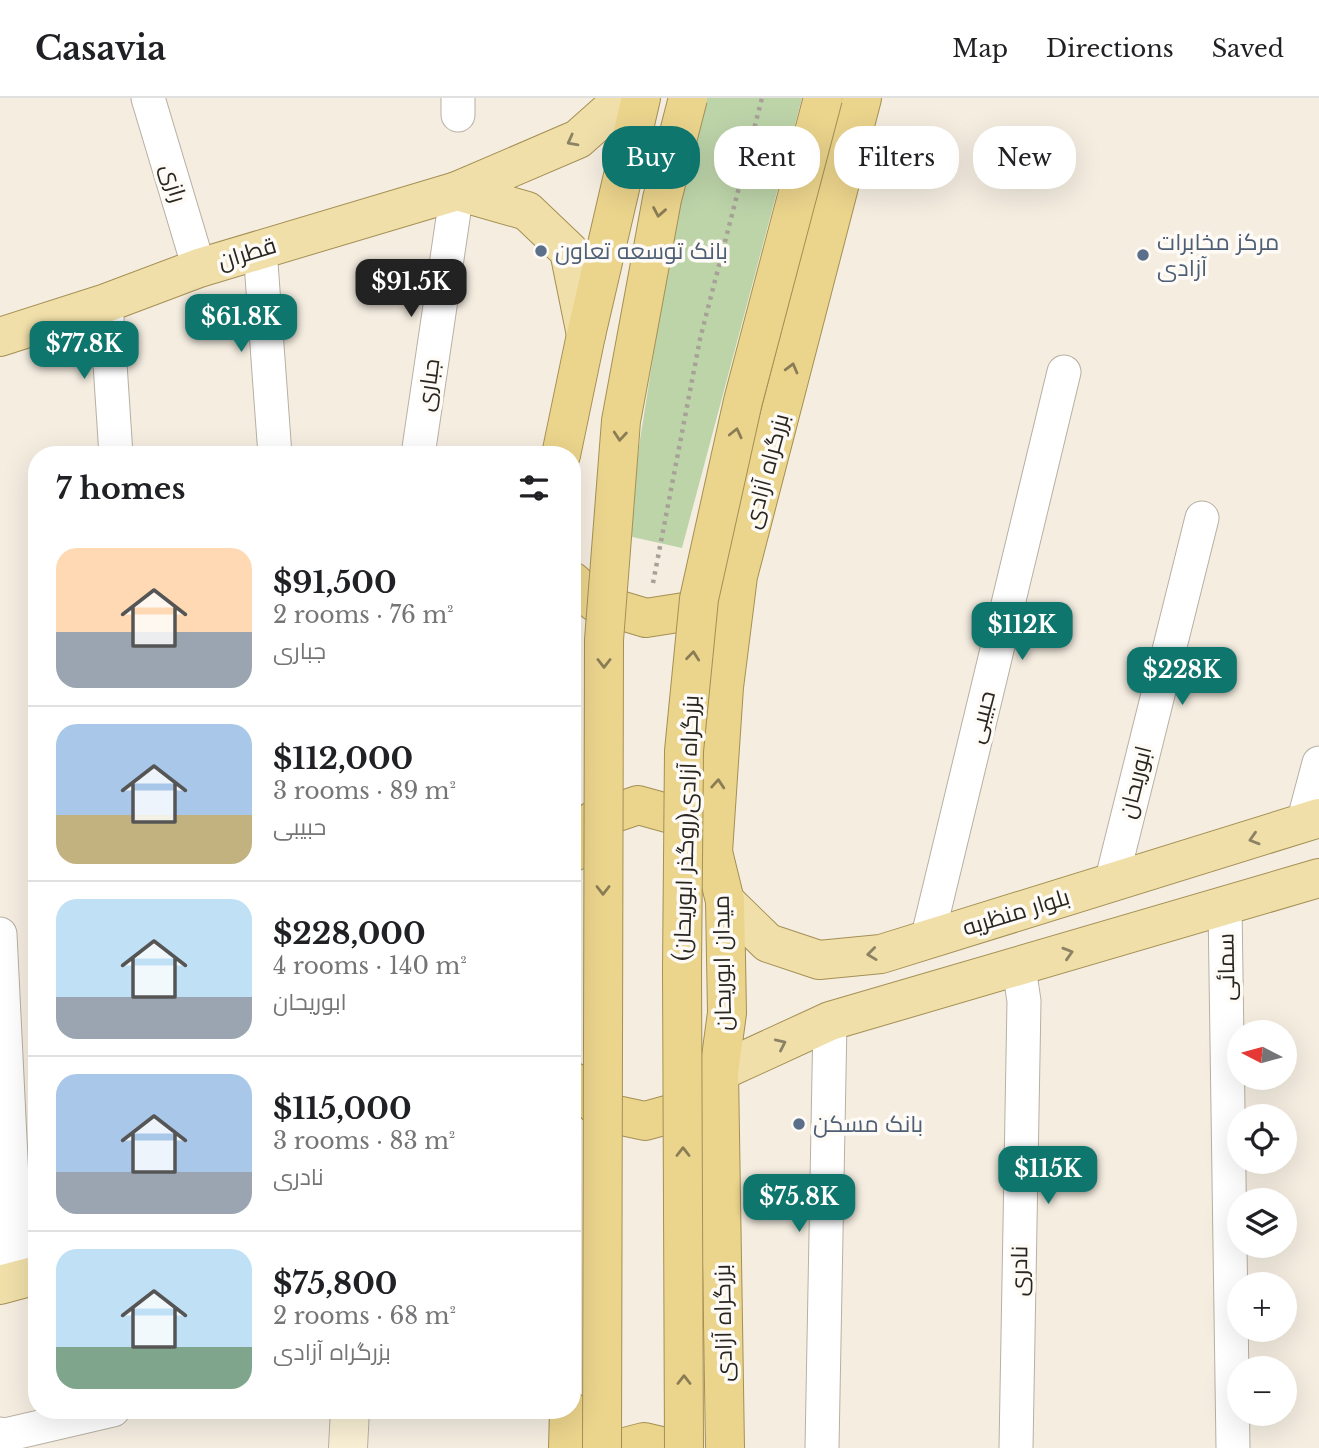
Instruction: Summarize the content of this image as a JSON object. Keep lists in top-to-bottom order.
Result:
{
  "streets": {
    "highway": ["بزرگراه آزادی", "بزرگراه آزادی(روگذر ابوریحان)", "میدان ابوریحان"],
    "main road": ["قطران", "بلوار منظریه"],
    "street": [
      "رازی",
      "جباری",
      "حبیبی",
      "ابوریحان",
      "سمائی",
      "نادری"
    ]
  },
  "crossings": [
    ["رازی", "قطران"],
    ["قطران", "جباری"],
    ["بزرگراه آزادی", "میدان ابوریحان"],
    ["حبیبی", "بلوار منظریه"],
    ["ابوریحان", "بلوار منظریه"],
    ["بلوار منظریه", "میدان ابوریحان"]
  ],
  "places": ["بانک توسعه تعاون", "مرکز مخابرات آزادی", "بانک مسکن"],
  "north": "left",
  "page": {
    "header": "Casavia",
    "nav": ["Map", "Directions", "Saved"],
    "chip": [
      "Buy",
      "Rent",
      "Filters",
      "New"
    ],
    "price": [
      "$91.5K",
      "$61.8K",
      "$77.8K",
      "$112K",
      "$228K",
      "$115K",
      "$75.8K"
    ],
    "heading": "7 homes",
    "list": [
      {
        "name": "$91,500",
        "note": "2 rooms · 76 m² · جباری"
      },
      {
        "name": "$112,000",
        "note": "3 rooms · 89 m² · حبیبی"
      },
      {
        "name": "$228,000",
        "note": "4 rooms · 140 m² · ابوریحان"
      },
      {
        "name": "$115,000",
        "note": "3 rooms · 83 m² · نادری"
      },
      {
        "name": "$75,800",
        "note": "2 rooms · 68 m² · بزرگراه آزادی"
      }
    ],
    "map_buttons": ["+", "−"]
  }
}
